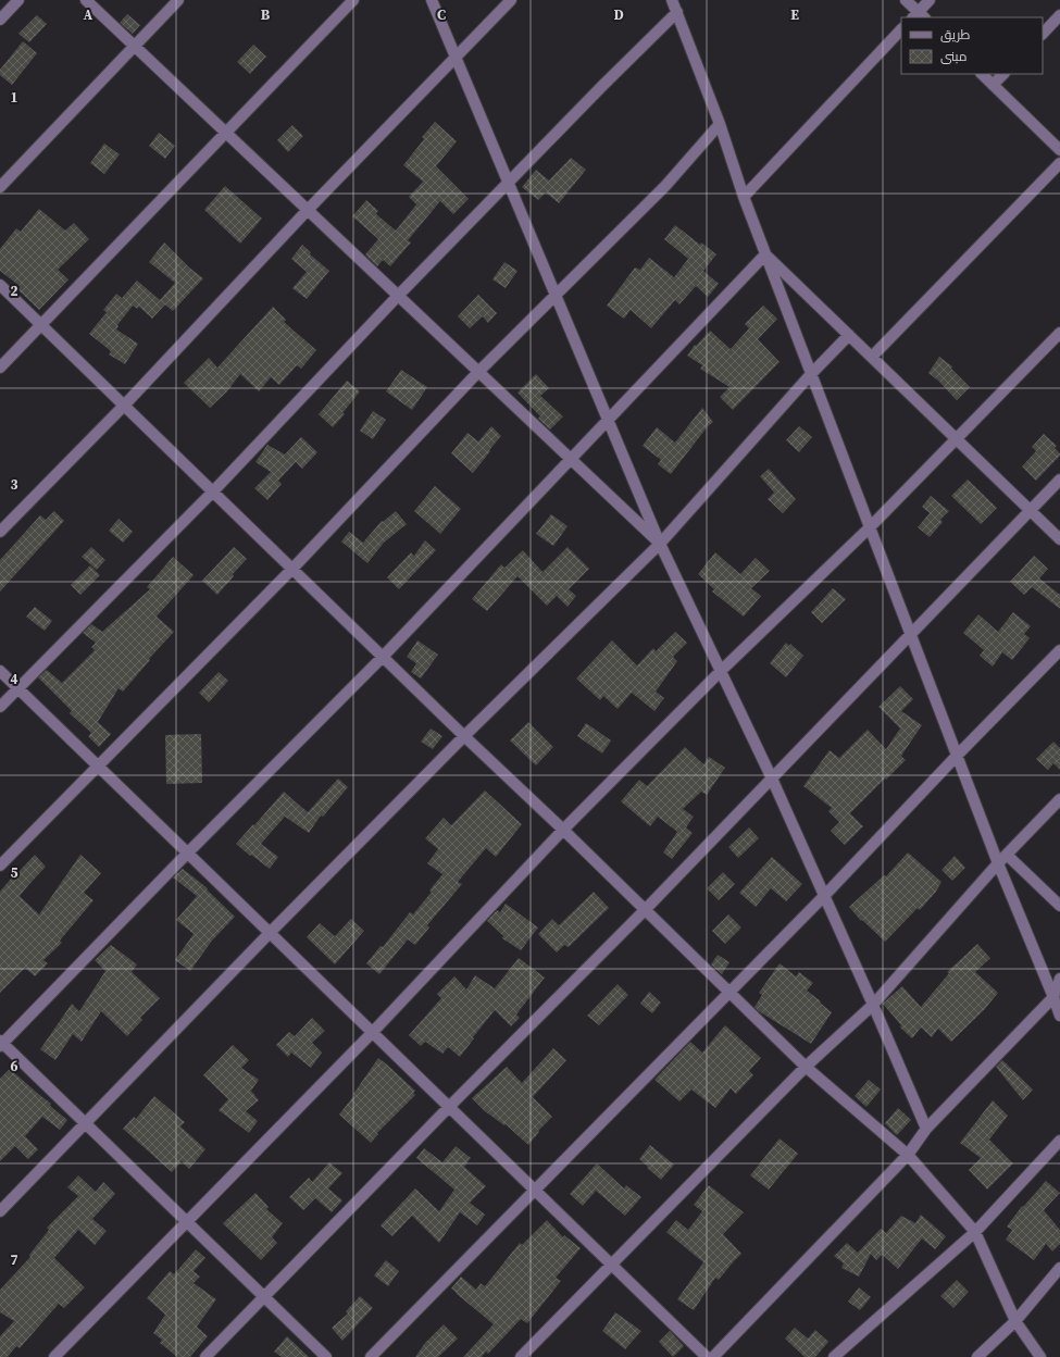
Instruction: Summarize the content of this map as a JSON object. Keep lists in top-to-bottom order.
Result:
{
  "legend": ["طريق", "مبنى"],
  "grid": {
    "columns": [
      "A",
      "B",
      "C",
      "D",
      "E"
    ],
    "rows": [
      "1",
      "2",
      "3",
      "4",
      "5",
      "6",
      "7"
    ]
  }
}
